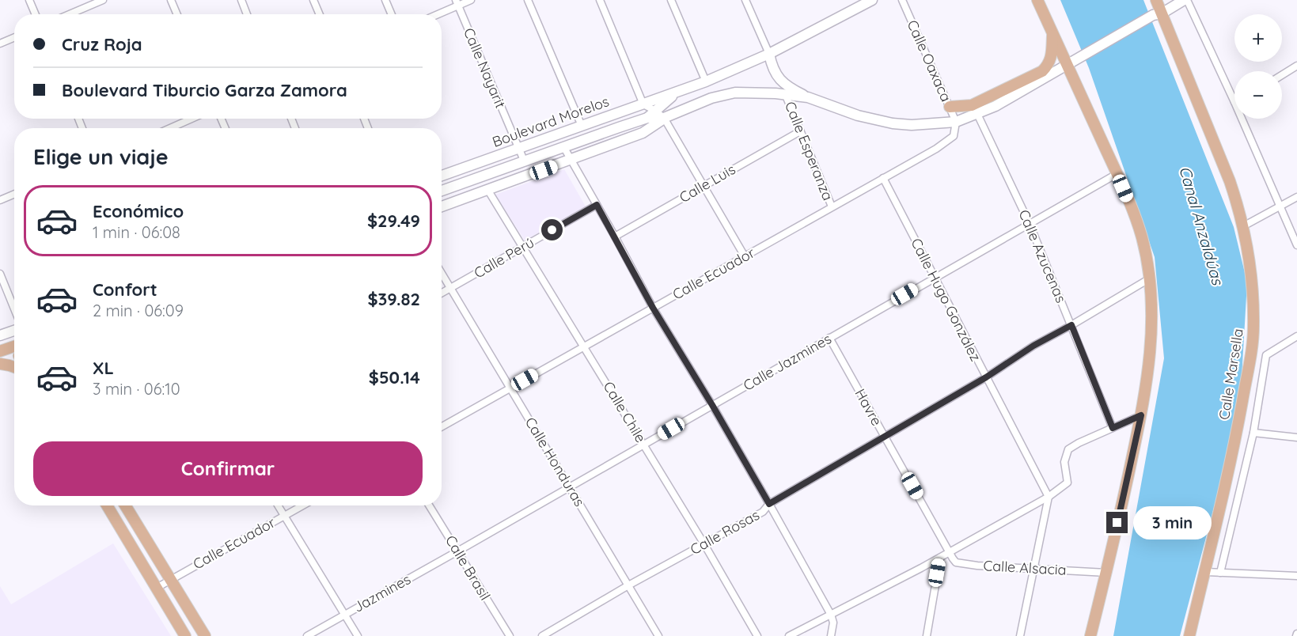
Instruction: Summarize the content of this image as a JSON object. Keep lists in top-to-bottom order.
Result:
{
  "streets": {
    "main road": ["Boulevard Morelos", "Calle Marsella"],
    "street": [
      "Calle Oaxaca",
      "Calle Nayarit",
      "Calle Esperanza",
      "Calle Luis",
      "Calle Azucenas",
      "Calle Perú",
      "Calle Ecuador",
      "Calle Hugo González",
      "Calle Jazmines",
      "Havre",
      "Calle Chile",
      "Calle Honduras",
      "Calle Rosas",
      "Calle Brasil",
      "Calle Alsacia",
      "Jazmines"
    ]
  },
  "crossings": [
    ["Calle Oaxaca", "Boulevard Morelos"],
    ["Calle Oaxaca", "Calle Ecuador"],
    ["Calle Nayarit", "Boulevard Morelos"],
    ["Boulevard Morelos", "Calle Esperanza"],
    ["Boulevard Morelos", "Calle Azucenas"],
    ["Boulevard Morelos", "Calle Ecuador"],
    ["Boulevard Morelos", "Calle Marsella"],
    ["Boulevard Morelos", "Calle Chile"],
    ["Calle Esperanza", "Calle Luis"],
    ["Calle Esperanza", "Calle Ecuador"],
    ["Calle Azucenas", "Calle Jazmines"],
    ["Calle Azucenas", "Calle Rosas"],
    ["Calle Perú", "Calle Chile"],
    ["Calle Perú", "Calle Honduras"],
    ["Calle Ecuador", "Calle Hugo González"],
    ["Calle Ecuador", "Calle Chile"],
    ["Calle Ecuador", "Calle Honduras"],
    ["Calle Hugo González", "Calle Jazmines"],
    ["Calle Hugo González", "Calle Rosas"],
    ["Calle Jazmines", "Havre"],
    ["Calle Jazmines", "Calle Chile"],
    ["Calle Jazmines", "Calle Honduras"],
    ["Calle Jazmines", "Calle Brasil"],
    ["Calle Jazmines", "Jazmines"],
    ["Havre", "Calle Rosas"],
    ["Havre", "Calle Alsacia"],
    ["Calle Chile", "Calle Rosas"],
    ["Calle Honduras", "Calle Rosas"],
    ["Calle Brasil", "Jazmines"]
  ],
  "water": ["Canal Anzaldúas"],
  "page": {
    "map_buttons": ["+", "−"],
    "banner": ["Cruz Roja", "Boulevard Tiburcio Garza Zamora"],
    "heading": "Elige un viaje",
    "list": [
      {
        "name": "Económico",
        "note": "1 min · 06:08",
        "value": "$29.49"
      },
      {
        "name": "Confort",
        "note": "2 min · 06:09",
        "value": "$39.82"
      },
      {
        "name": "XL",
        "note": "3 min · 06:10",
        "value": "$50.14"
      }
    ],
    "buttons": "Confirmar",
    "bubble": "3 min"
  }
}
